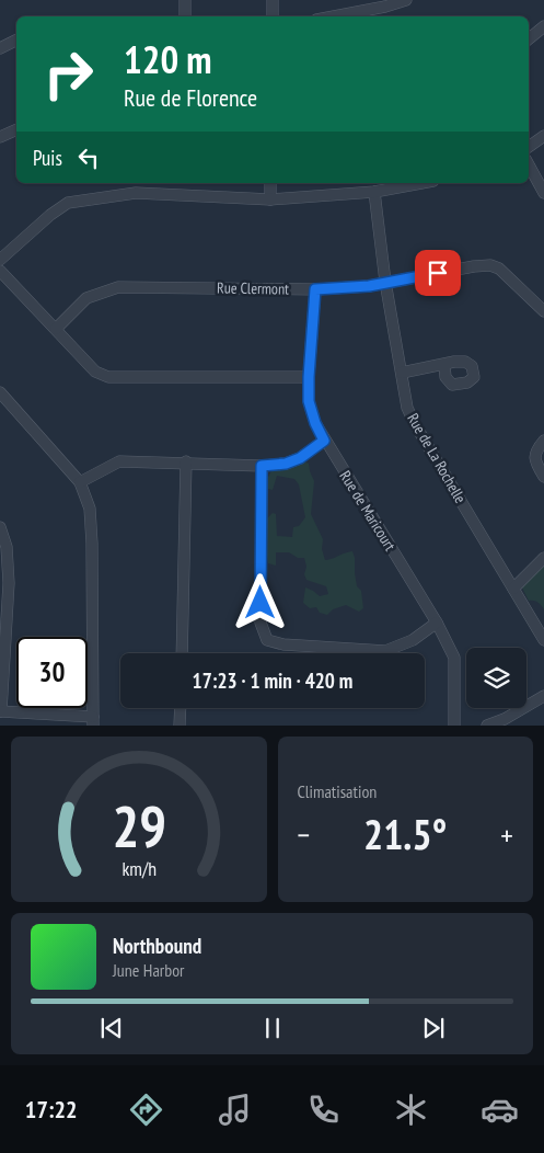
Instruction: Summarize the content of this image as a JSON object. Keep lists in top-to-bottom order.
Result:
{
  "streets": {
    "street": ["Rue Clermont", "Rue de La Rochelle", "Rue de Maricourt"]
  },
  "crossings": [
    ["Rue Clermont", "Rue de La Rochelle"],
    ["Rue Clermont", "Rue de Maricourt"]
  ],
  "page": {
    "turn": ["120 m", "Rue de Florence"],
    "then": "Puis",
    "limit": "30",
    "trip": "17:23 · 1 min · 420 m",
    "tile": "Climatisation",
    "heat": ["−", "21.5°", "+"],
    "song": ["Northbound", "June Harbor"],
    "tabs": "17:22",
    "gauge": ["29", "km/h"]
  }
}
